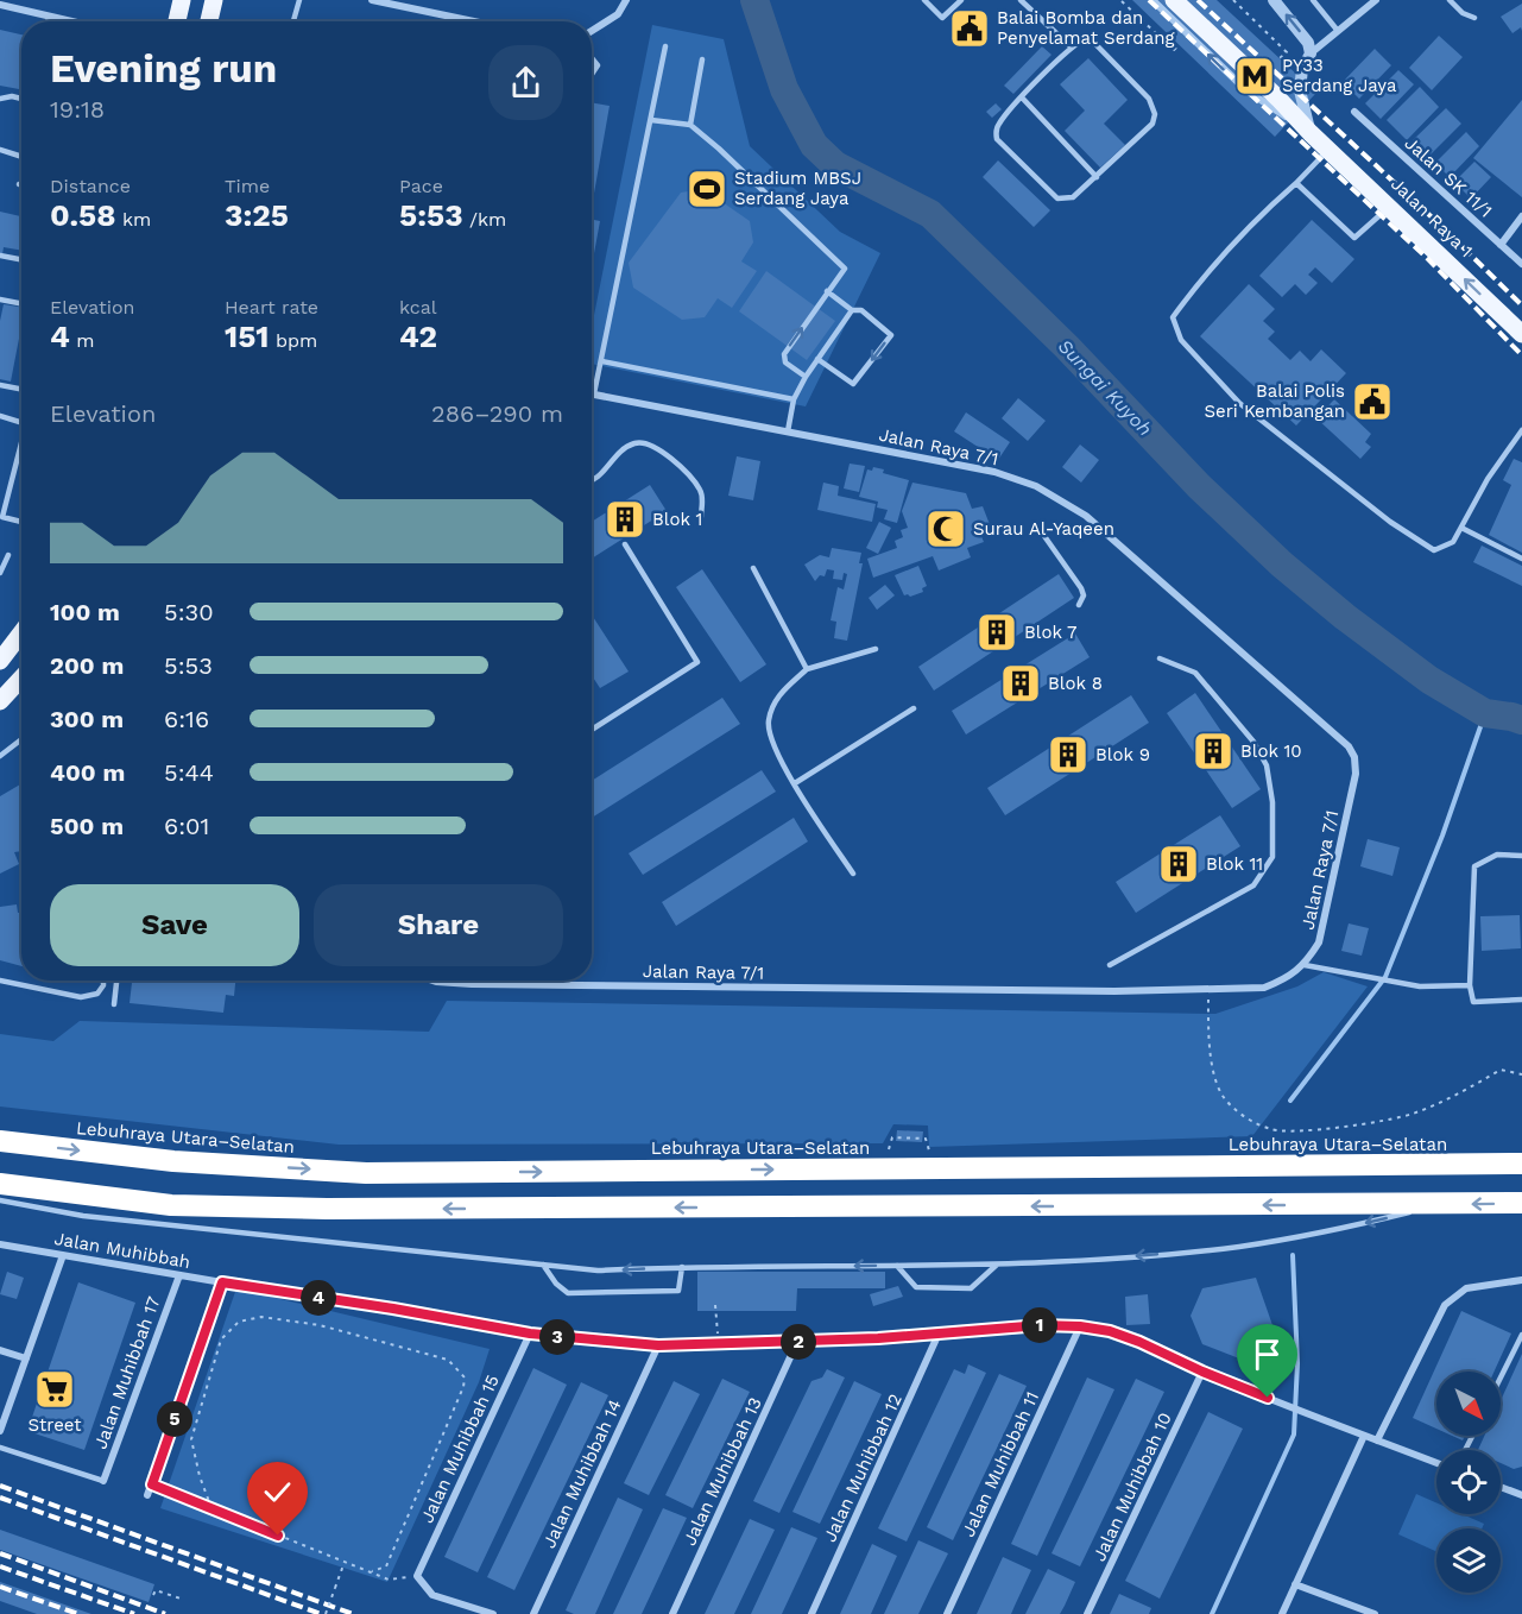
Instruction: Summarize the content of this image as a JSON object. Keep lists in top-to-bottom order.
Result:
{
  "streets": {
    "highway": ["Lebuhraya Utara–Selatan"],
    "main road": ["Jalan Raya 1"],
    "street": [
      "Jalan SK 11/1",
      "Jalan Raya 7/1",
      "Jalan Muhibbah",
      "Jalan Muhibbah 17",
      "Jalan Muhibbah 15",
      "Jalan Muhibbah 11",
      "Jalan Muhibbah 12",
      "Jalan Muhibbah 13",
      "Jalan Muhibbah 14",
      "Jalan Muhibbah 10"
    ]
  },
  "crossings": [
    ["Jalan Muhibbah", "Jalan Muhibbah 17"],
    ["Jalan Muhibbah", "Jalan Muhibbah 15"],
    ["Jalan Muhibbah", "Jalan Muhibbah 11"],
    ["Jalan Muhibbah", "Jalan Muhibbah 12"],
    ["Jalan Muhibbah", "Jalan Muhibbah 13"],
    ["Jalan Muhibbah", "Jalan Muhibbah 14"],
    ["Jalan Muhibbah", "Jalan Muhibbah 10"]
  ],
  "one_way": ["Jalan Raya 1"],
  "water": ["Sungai Kuyoh"],
  "places": {
    "public building": ["Balai Bomba dan Penyelamat Serdang", "Balai Polis Seri Kembangan"],
    "metro station": ["PY33 Serdang Jaya"],
    "sports": ["Stadium MBSJ Serdang Jaya"],
    "building": [
      "Blok 1",
      "Blok 7",
      "Blok 8",
      "Blok 10",
      "Blok 9",
      "Blok 11"
    ],
    "mosque": ["Surau Al-Yaqeen"],
    "supermarket": ["Street"]
  },
  "north": "bottom right",
  "page": {
    "heading": ["Evening run", "19:18"],
    "stats": [
      ["Distance", "0.58 km"],
      ["Time", "3:25"],
      ["Pace", "5:53 /km"],
      ["Elevation", "4 m"],
      ["Heart rate", "151 bpm"],
      ["kcal", "42"]
    ],
    "chart": ["Elevation", "286–290 m"],
    "list": [
      {
        "name": "100 m",
        "note": "5:30"
      },
      {
        "name": "200 m",
        "note": "5:53"
      },
      {
        "name": "300 m",
        "note": "6:16"
      },
      {
        "name": "400 m",
        "note": "5:44"
      },
      {
        "name": "500 m",
        "note": "6:01"
      }
    ],
    "buttons": ["Save", "Share"],
    "pins": [
      "4",
      "1",
      "3",
      "2",
      "5"
    ]
  }
}
